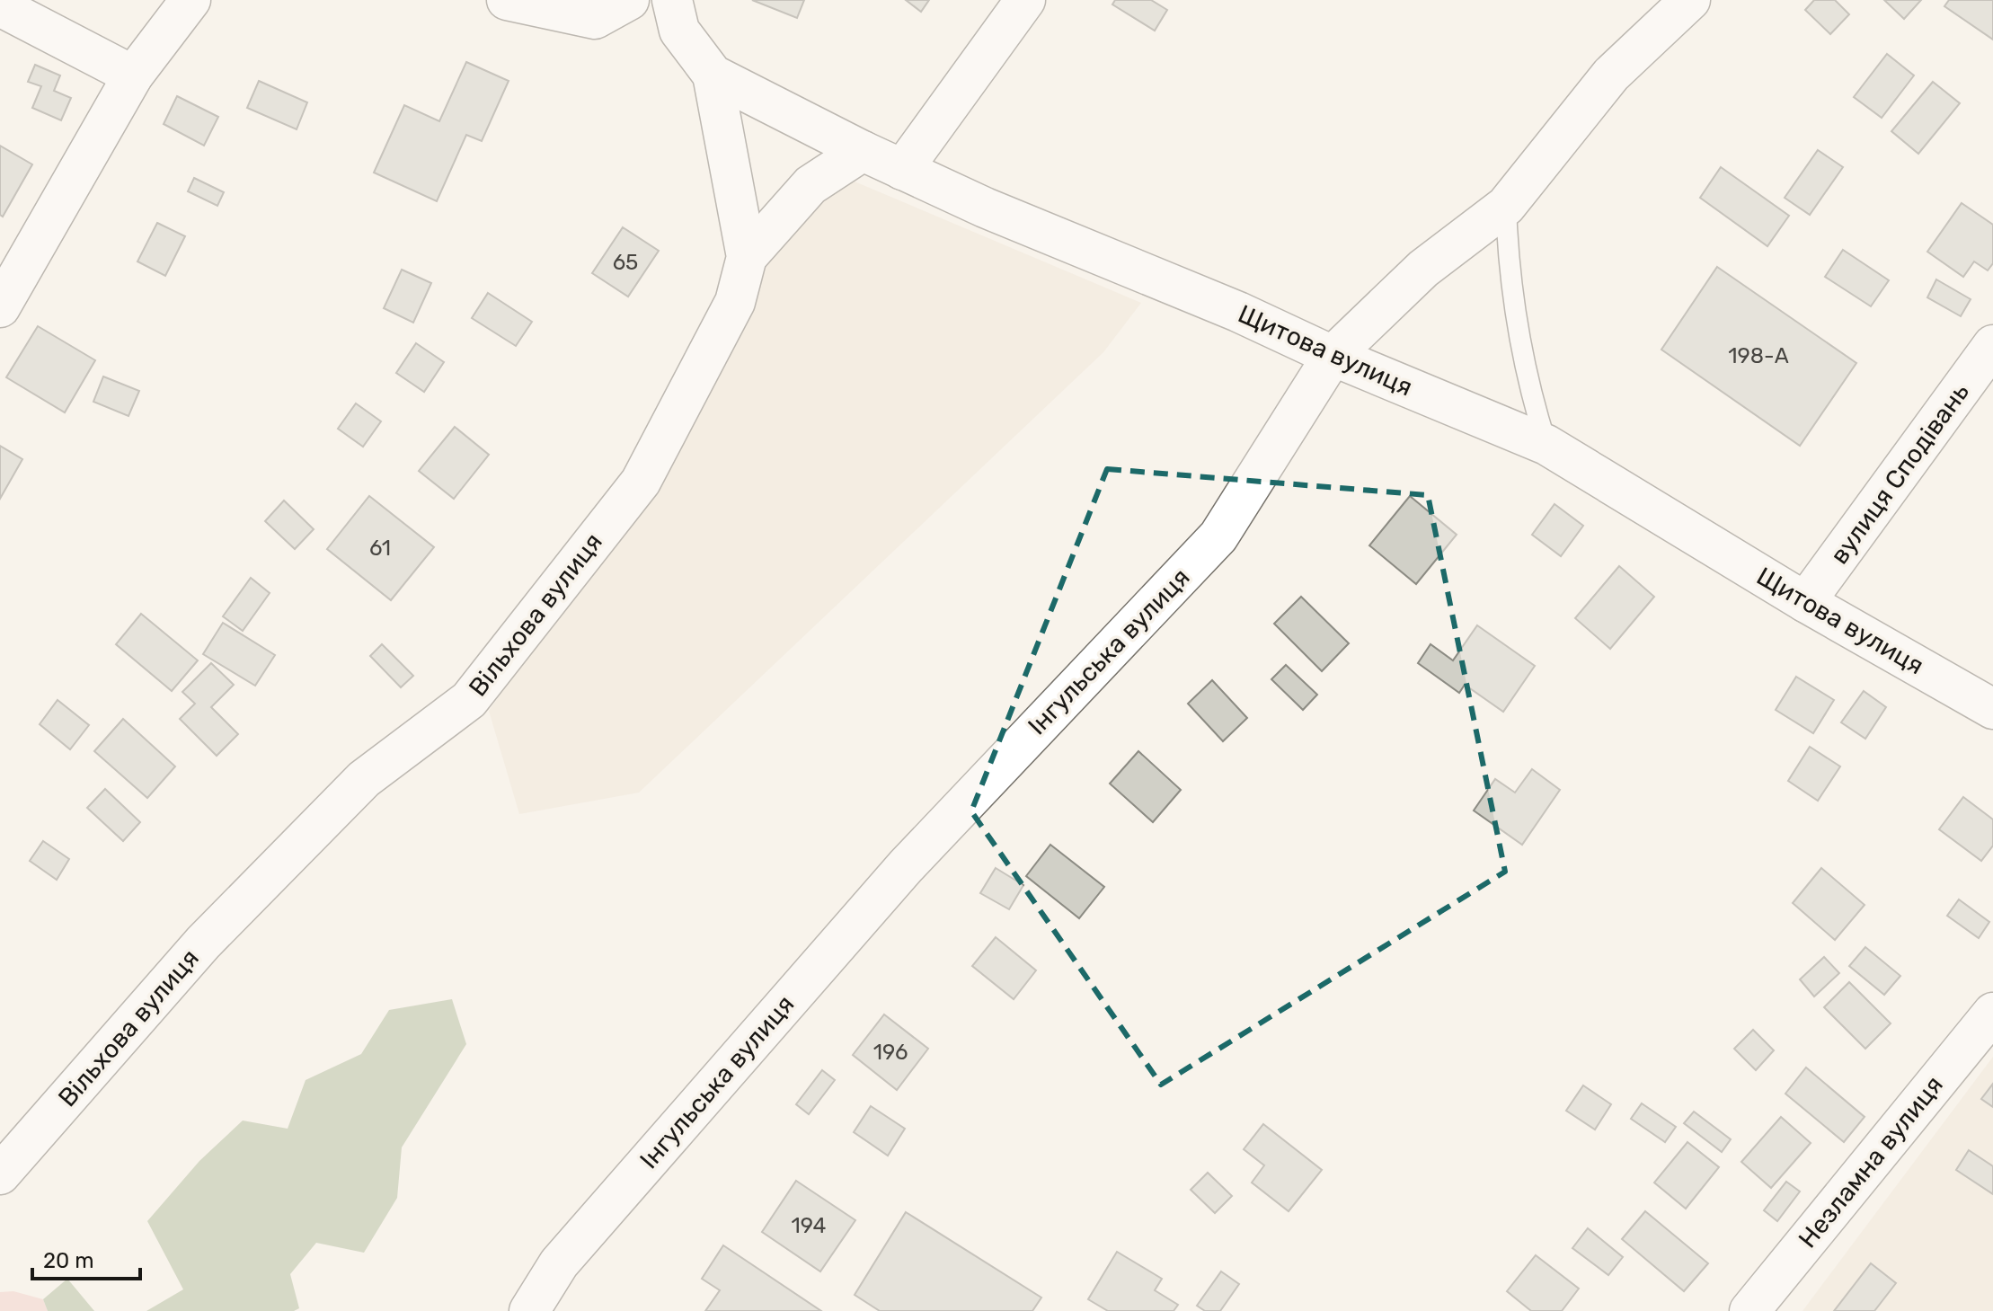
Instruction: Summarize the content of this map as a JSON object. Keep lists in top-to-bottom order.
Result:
{
  "streets": {
    "street": [
      "Щитова вулиця",
      "вулиця Сподівань",
      "Вільхова вулиця",
      "Інгульська вулиця",
      "Незламна вулиця"
    ]
  },
  "crossings": [
    ["Щитова вулиця", "вулиця Сподівань"],
    ["Щитова вулиця", "Вільхова вулиця"],
    ["Щитова вулиця", "Інгульська вулиця"]
  ],
  "house_numbers": [
    "65",
    "198-А",
    "61",
    "196",
    "194"
  ],
  "scale_bar": "20 m"
}
